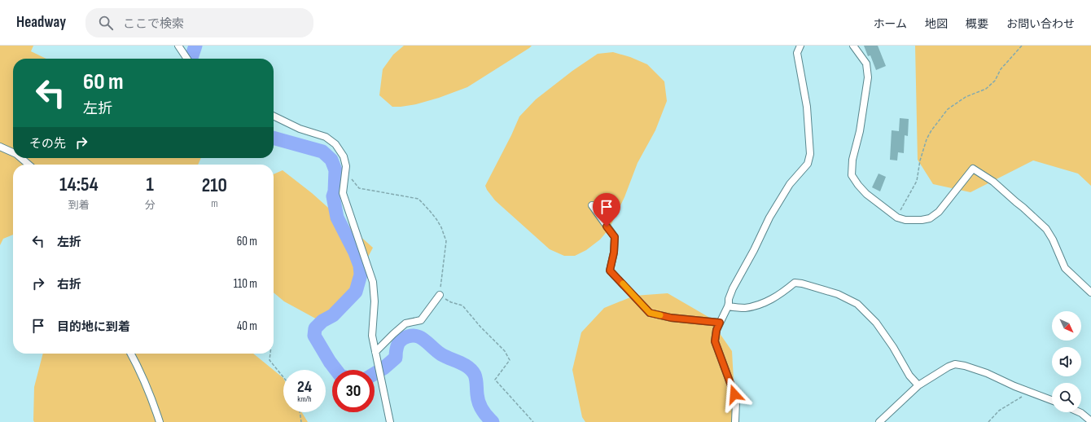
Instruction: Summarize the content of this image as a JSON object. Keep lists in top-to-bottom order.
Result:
{
  "north": "bottom right",
  "page": {
    "header": "Headway",
    "search": "ここで検索",
    "nav": [
      "ホーム",
      "地図",
      "概要",
      "お問い合わせ"
    ],
    "turn": ["60 m", "左折"],
    "then": "その先",
    "eta": [
      "14:54",
      "到着",
      "1",
      "分",
      "210",
      "m"
    ],
    "list": [
      {
        "name": "左折",
        "value": "60 m"
      },
      {
        "name": "右折",
        "value": "110 m"
      },
      {
        "name": "目的地に到着",
        "value": "40 m"
      }
    ],
    "speed": "24 km/h",
    "limit": "30"
  }
}
